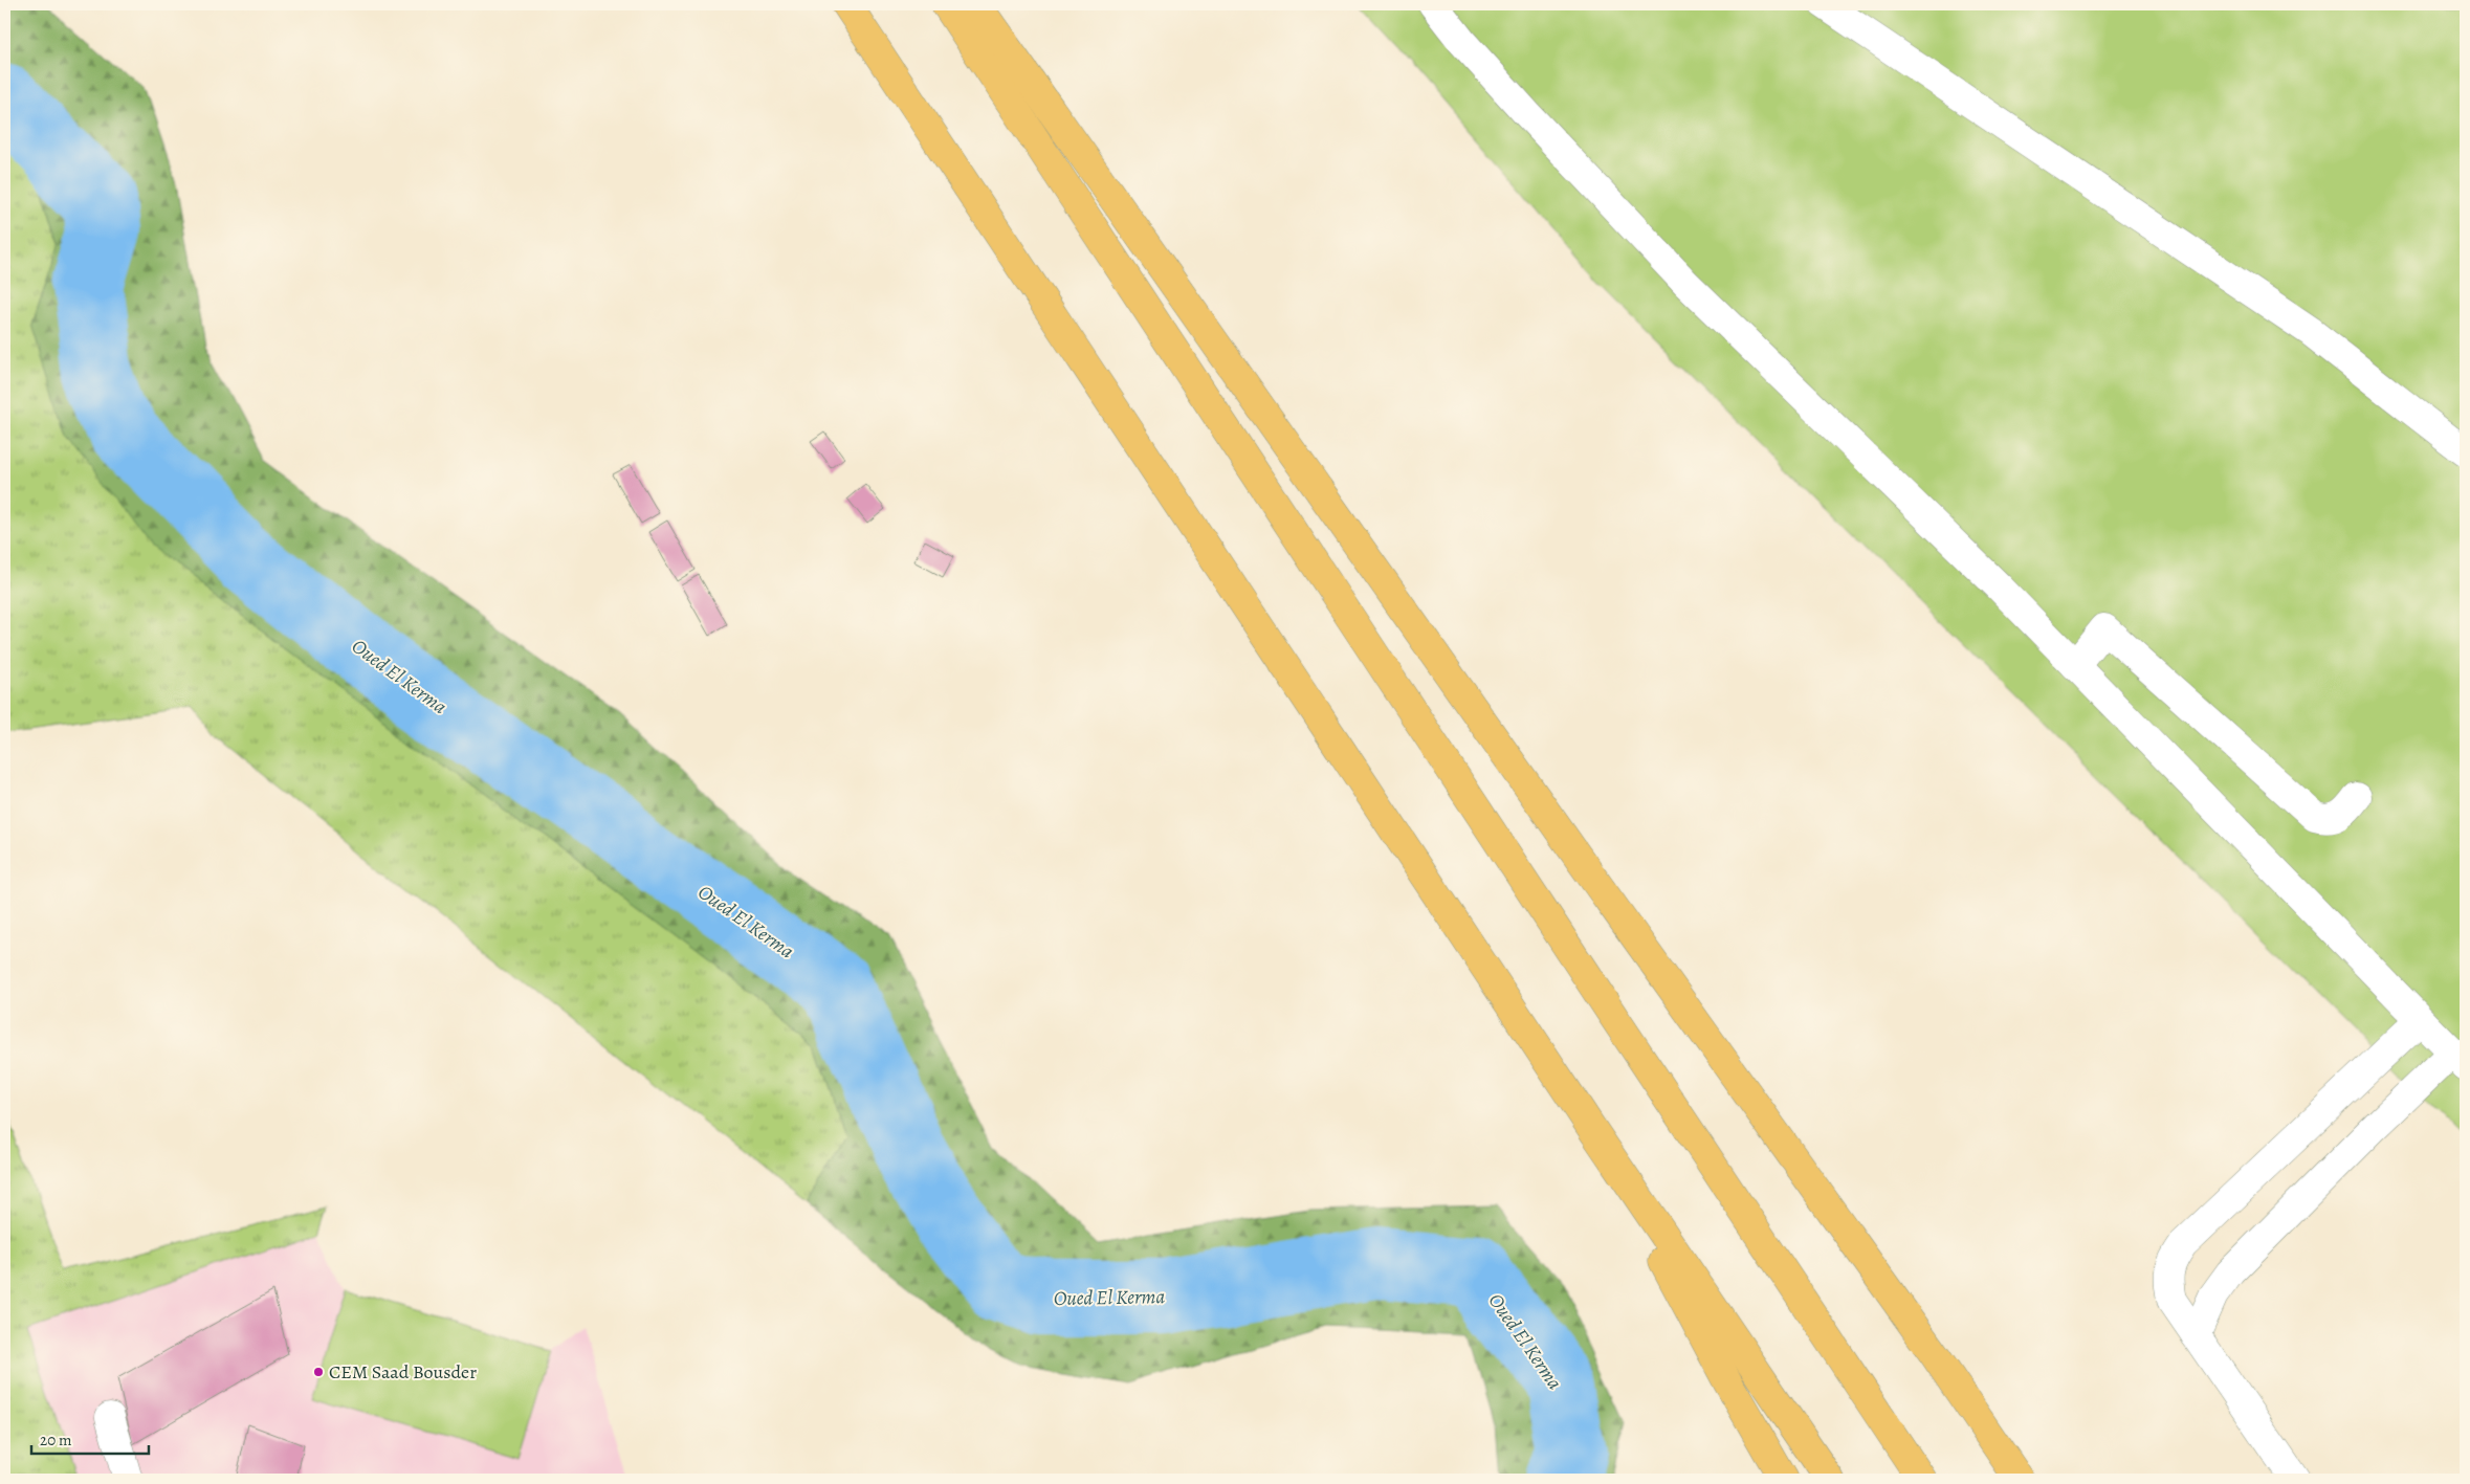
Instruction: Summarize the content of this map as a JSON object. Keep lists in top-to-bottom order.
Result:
{
  "water": ["Oued El Kerma"],
  "places": ["CEM Saad Bousder"],
  "scale_bar": "20 m"
}
